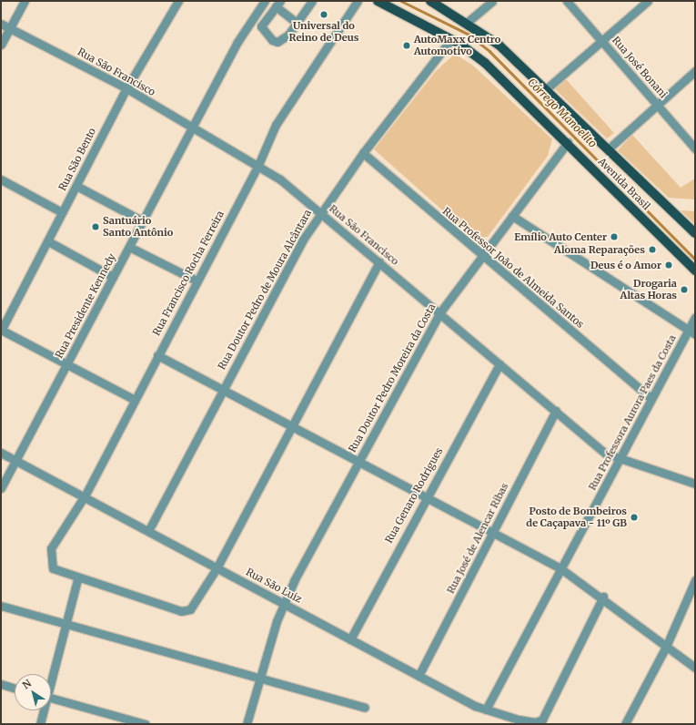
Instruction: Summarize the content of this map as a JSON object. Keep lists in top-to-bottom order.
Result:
{
  "streets": {
    "main road": ["Avenida Brasil"],
    "street": [
      "Rua José Bonani",
      "Rua São Francisco",
      "Rua São Bento",
      "Rua Professor João de Almeida Santos",
      "Rua Francisco Rocha Ferreira",
      "Rua Doutor Pedro de Moura Alcântara",
      "Rua Presidente Kennedy",
      "Rua Doutor Pedro Moreira da Costa",
      "Rua Professora Aurora Paes da Costa",
      "Rua Genaro Rodrigues",
      "Rua José de Alencar Ribas",
      "Rua São Luiz"
    ]
  },
  "crossings": [
    ["Rua São Francisco", "Rua São Bento"],
    ["Rua São Francisco", "Rua Francisco Rocha Ferreira"],
    ["Rua São Francisco", "Rua Doutor Pedro de Moura Alcântara"],
    ["Rua São Francisco", "Rua Presidente Kennedy"],
    ["Rua São Francisco", "Rua Doutor Pedro Moreira da Costa"],
    ["Rua São Francisco", "Rua Professora Aurora Paes da Costa"],
    ["Rua São Francisco", "Rua Genaro Rodrigues"],
    ["Rua São Francisco", "Rua José de Alencar Ribas"],
    ["Avenida Brasil", "Rua Doutor Pedro de Moura Alcântara"],
    ["Avenida Brasil", "Rua Doutor Pedro Moreira da Costa"],
    ["Rua Professor João de Almeida Santos", "Rua Doutor Pedro de Moura Alcântara"],
    ["Rua Professor João de Almeida Santos", "Rua Doutor Pedro Moreira da Costa"],
    ["Rua Professor João de Almeida Santos", "Rua Professora Aurora Paes da Costa"],
    ["Rua Francisco Rocha Ferreira", "Rua São Luiz"],
    ["Rua Doutor Pedro de Moura Alcântara", "Rua São Luiz"],
    ["Rua Presidente Kennedy", "Rua São Luiz"],
    ["Rua Doutor Pedro Moreira da Costa", "Rua São Luiz"],
    ["Rua Professora Aurora Paes da Costa", "Rua São Luiz"],
    ["Rua Genaro Rodrigues", "Rua São Luiz"],
    ["Rua José de Alencar Ribas", "Rua São Luiz"]
  ],
  "water": ["Córrego Manoelito"],
  "places": [
    "Universal do Reino de Deus",
    "AutoMaxx Centro Automotivo",
    "Santuário Santo Antônio",
    "Emílio Auto Center",
    "Aloma Reparações",
    "Deus é o Amor",
    "Drogaria Altas Horas",
    "Posto de Bombeiros de Caçapava - 11º GB"
  ],
  "north": "top left"
}
